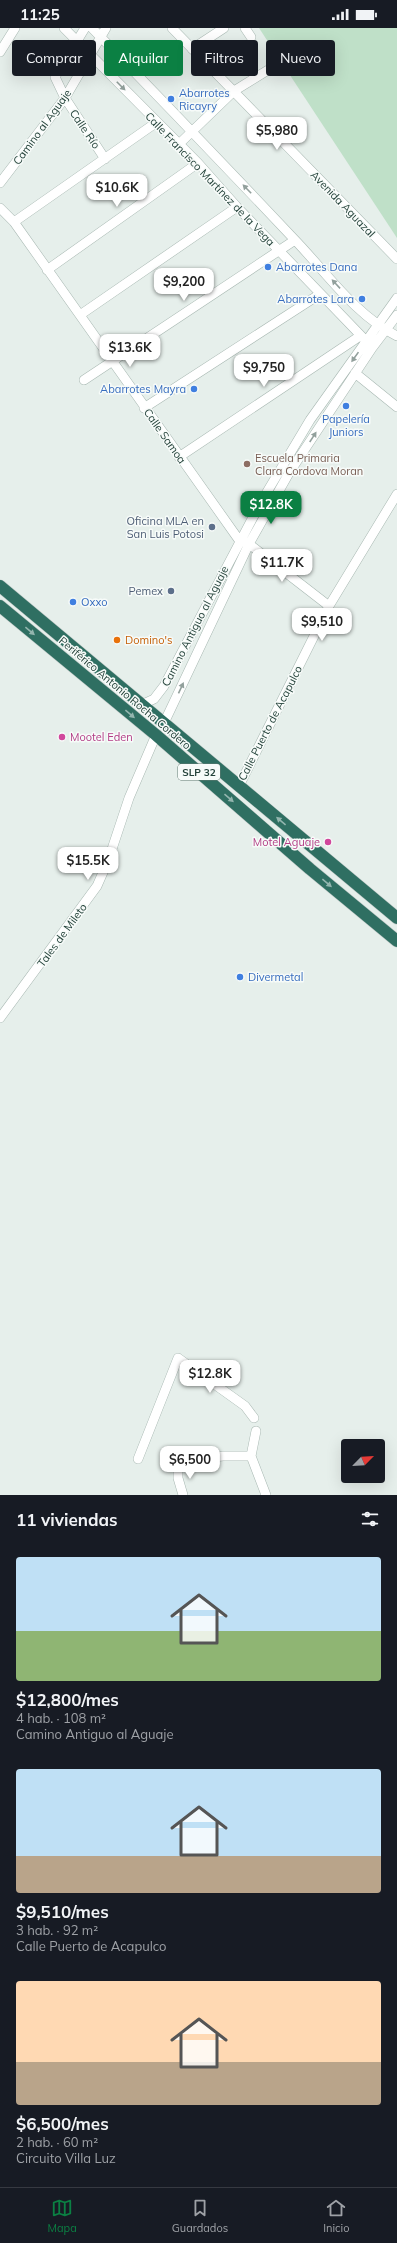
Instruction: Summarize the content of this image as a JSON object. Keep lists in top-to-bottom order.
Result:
{
  "streets": {
    "highway": ["Periférico Antonio Rocha Cordero", "SLP 32"],
    "street": [
      "Camino al Aguaje",
      "Calle Río",
      "Calle Francisco Martínez de la Vega",
      "Avenida Aguazal",
      "Calle Samoa",
      "Camino Antiguo al Aguaje",
      "Calle Puerto de Acapulco",
      "Tales de Mileto"
    ]
  },
  "crossings": [
    ["Camino al Aguaje", "Calle Río"],
    ["Camino al Aguaje", "Calle Francisco Martínez de la Vega"],
    ["Calle Francisco Martínez de la Vega", "Camino Antiguo al Aguaje"],
    ["Calle Samoa", "Camino Antiguo al Aguaje"],
    ["Camino Antiguo al Aguaje", "Periférico Antonio Rocha Cordero"],
    ["Periférico Antonio Rocha Cordero", "Calle Puerto de Acapulco"],
    ["Periférico Antonio Rocha Cordero", "Tales de Mileto"]
  ],
  "places": [
    "Abarrotes Ricayry",
    "Abarrotes Dana",
    "Abarrotes Lara",
    "Abarrotes Mayra",
    "Papelería Juniors",
    "Escuela Primaria Clara Cordova Moran",
    "Oficina MLA en San Luis Potosi",
    "Pemex",
    "Oxxo",
    "Domino's",
    "Mootel Eden",
    "Motel Aguaje",
    "Divermetal"
  ],
  "north": "top right",
  "page": {
    "status": "11:25",
    "chip": [
      "Comprar",
      "Alquilar",
      "Filtros",
      "Nuevo"
    ],
    "price": [
      "$5,980",
      "$10.6K",
      "$9,200",
      "$13.6K",
      "$9,750",
      "$12.8K",
      "$11.7K",
      "$9,510",
      "$15.5K",
      "$12.8K",
      "$6,500"
    ],
    "heading": "11 viviendas",
    "list": [
      {
        "name": "$12,800/mes",
        "note": "4 hab. · 108 m² · Camino Antiguo al Aguaje"
      },
      {
        "name": "$9,510/mes",
        "note": "3 hab. · 92 m² · Calle Puerto de Acapulco"
      },
      {
        "name": "$6,500/mes",
        "note": "2 hab. · 60 m² · Circuito Villa Luz"
      }
    ],
    "tabs": ["Mapa", "Guardados", "Inicio"]
  }
}
